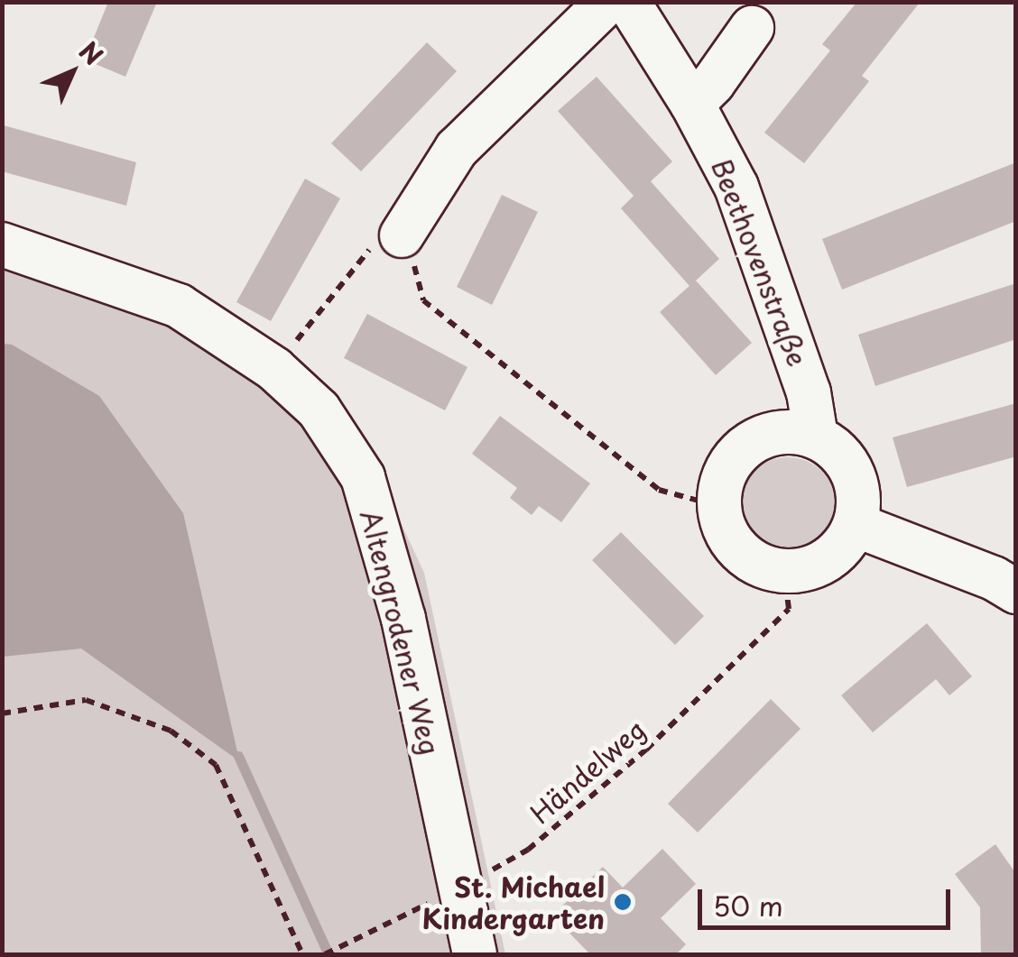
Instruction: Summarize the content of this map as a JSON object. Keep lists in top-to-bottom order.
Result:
{
  "streets": {
    "street": ["Beethovenstraße", "Altengrodener Weg"],
    "path": ["Händelweg"]
  },
  "crossings": [
    ["Beethovenstraße", "Händelweg"],
    ["Altengrodener Weg", "Händelweg"]
  ],
  "places": ["St. Michael Kindergarten"],
  "scale_bar": "50 m",
  "north": "top right"
}
